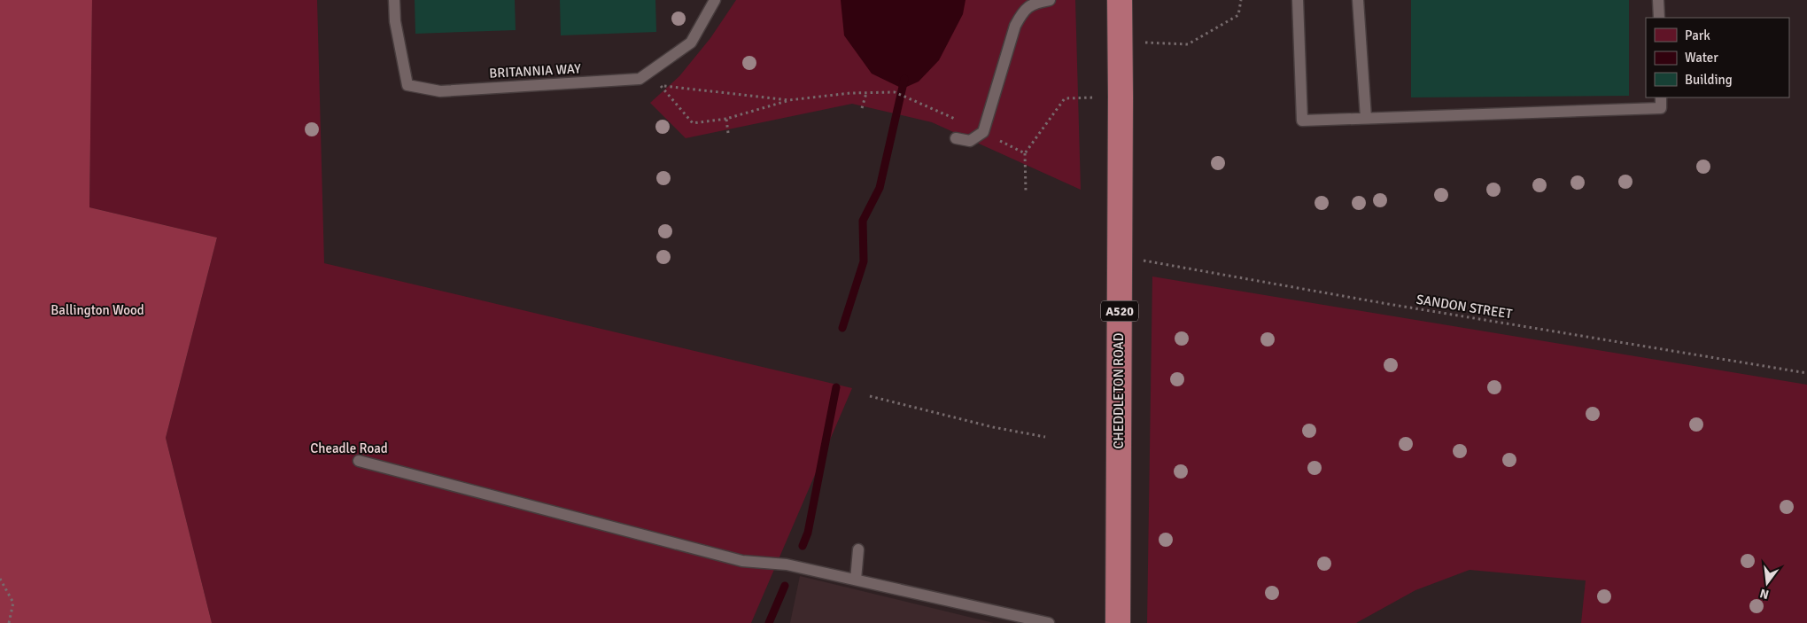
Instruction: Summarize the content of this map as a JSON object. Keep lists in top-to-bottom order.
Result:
{
  "streets": {
    "highway": ["A520", "CHEDDLETON ROAD"],
    "lane": ["BRITANNIA WAY"],
    "path": ["SANDON STREET"]
  },
  "crossings": [
    ["SANDON STREET", "CHEDDLETON ROAD"]
  ],
  "parks": ["Ballington Wood", "Cheadle Road"],
  "legend": ["Park", "Water", "Building"],
  "north": "bottom"
}
